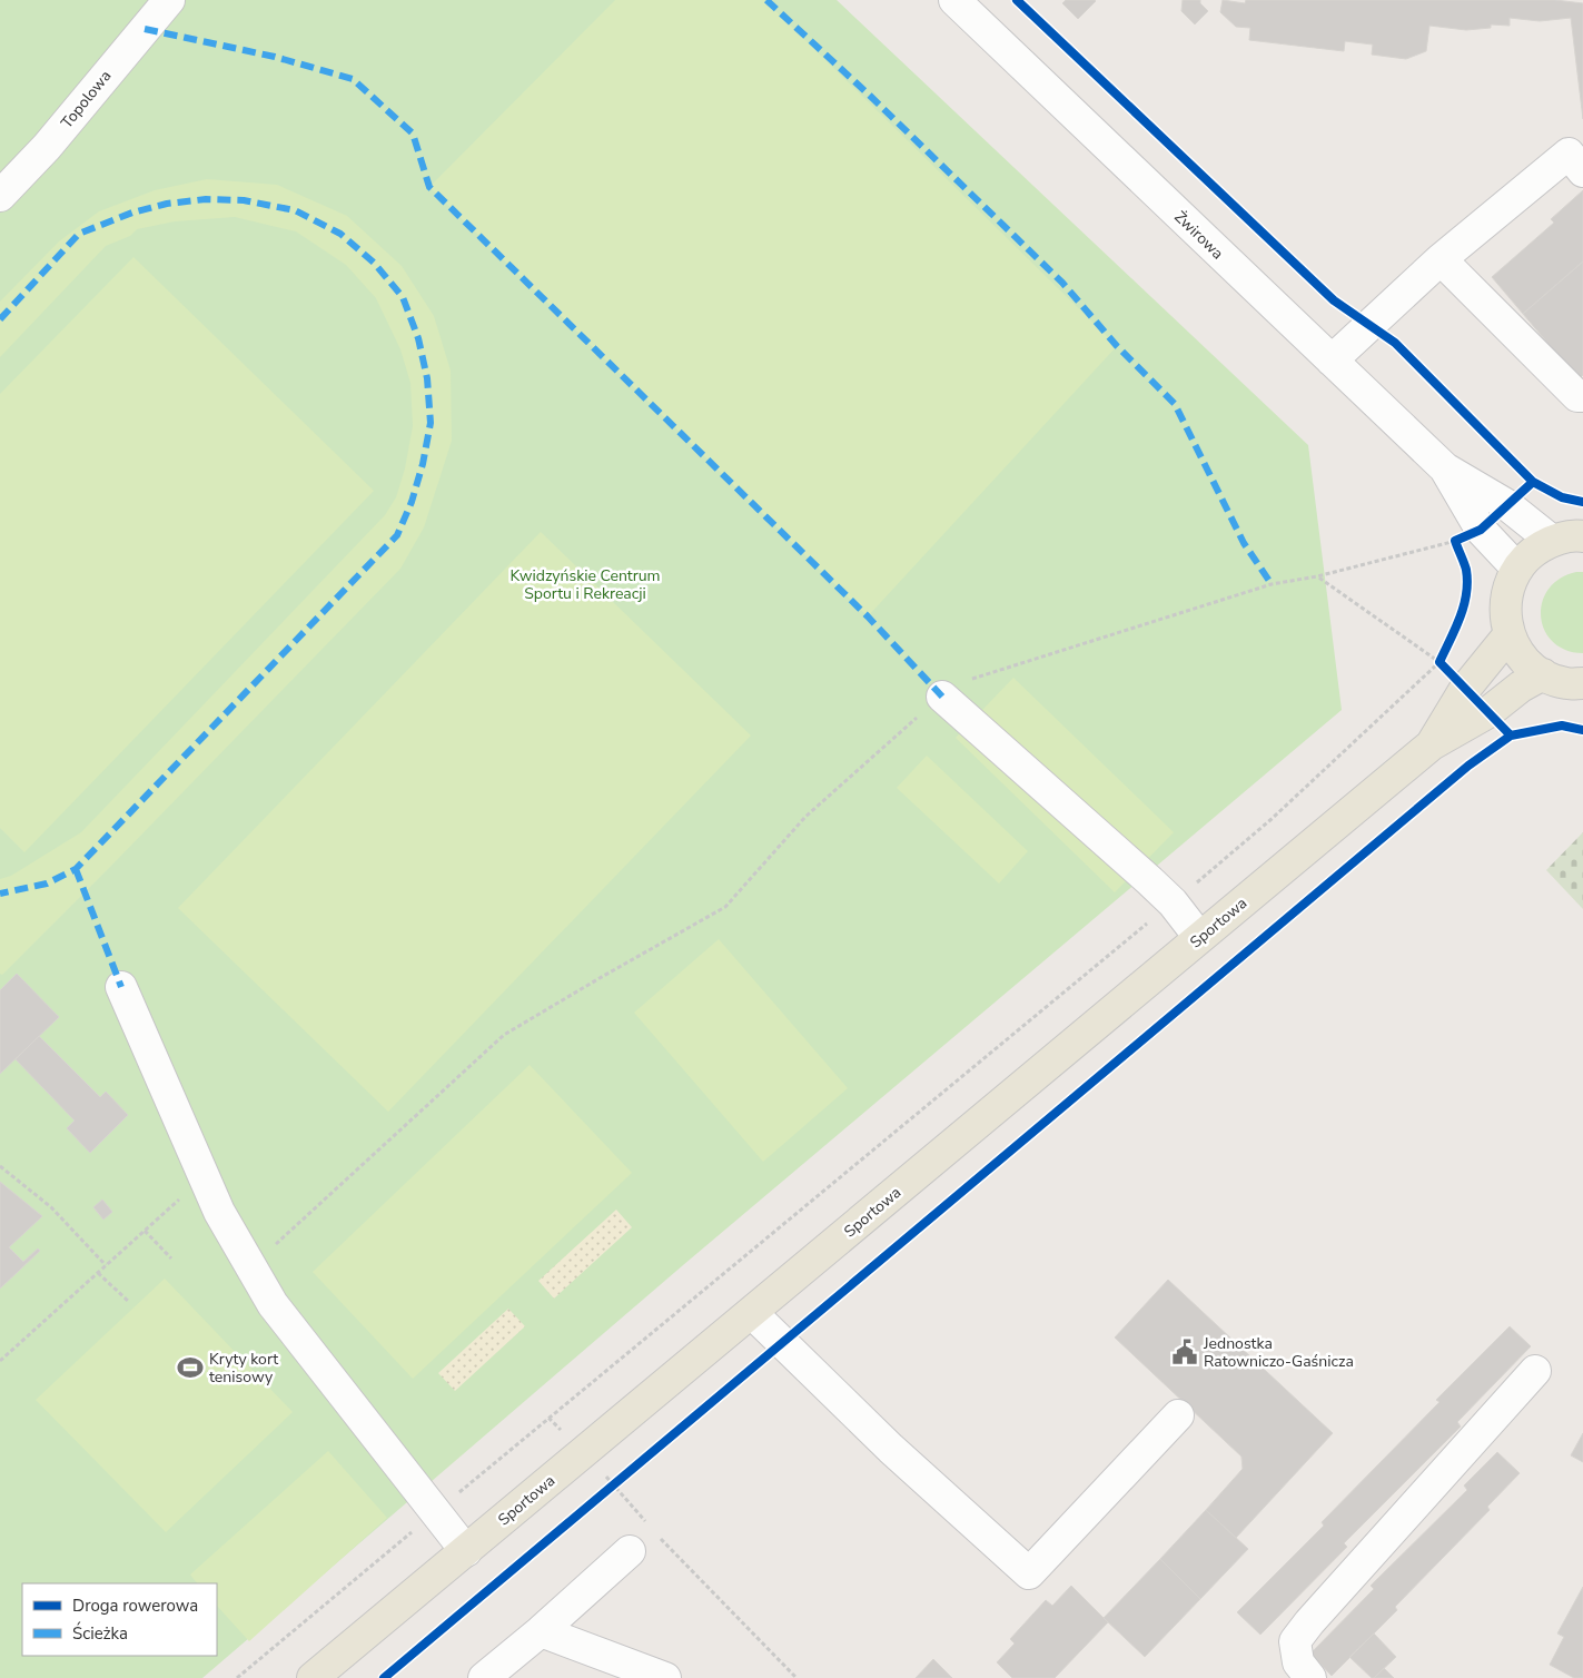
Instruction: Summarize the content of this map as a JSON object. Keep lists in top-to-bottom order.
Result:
{
  "streets": {
    "main road": ["Sportowa"],
    "street": ["Topolowa", "Żwirowa"]
  },
  "parks": ["Kwidzyńskie Centrum Sportu i Rekreacji"],
  "places": {
    "public building": ["Jednostka Ratowniczo-Gaśnicza"],
    "sports": ["Kryty kort tenisowy"]
  },
  "legend": ["Droga rowerowa", "Ścieżka"]
}
